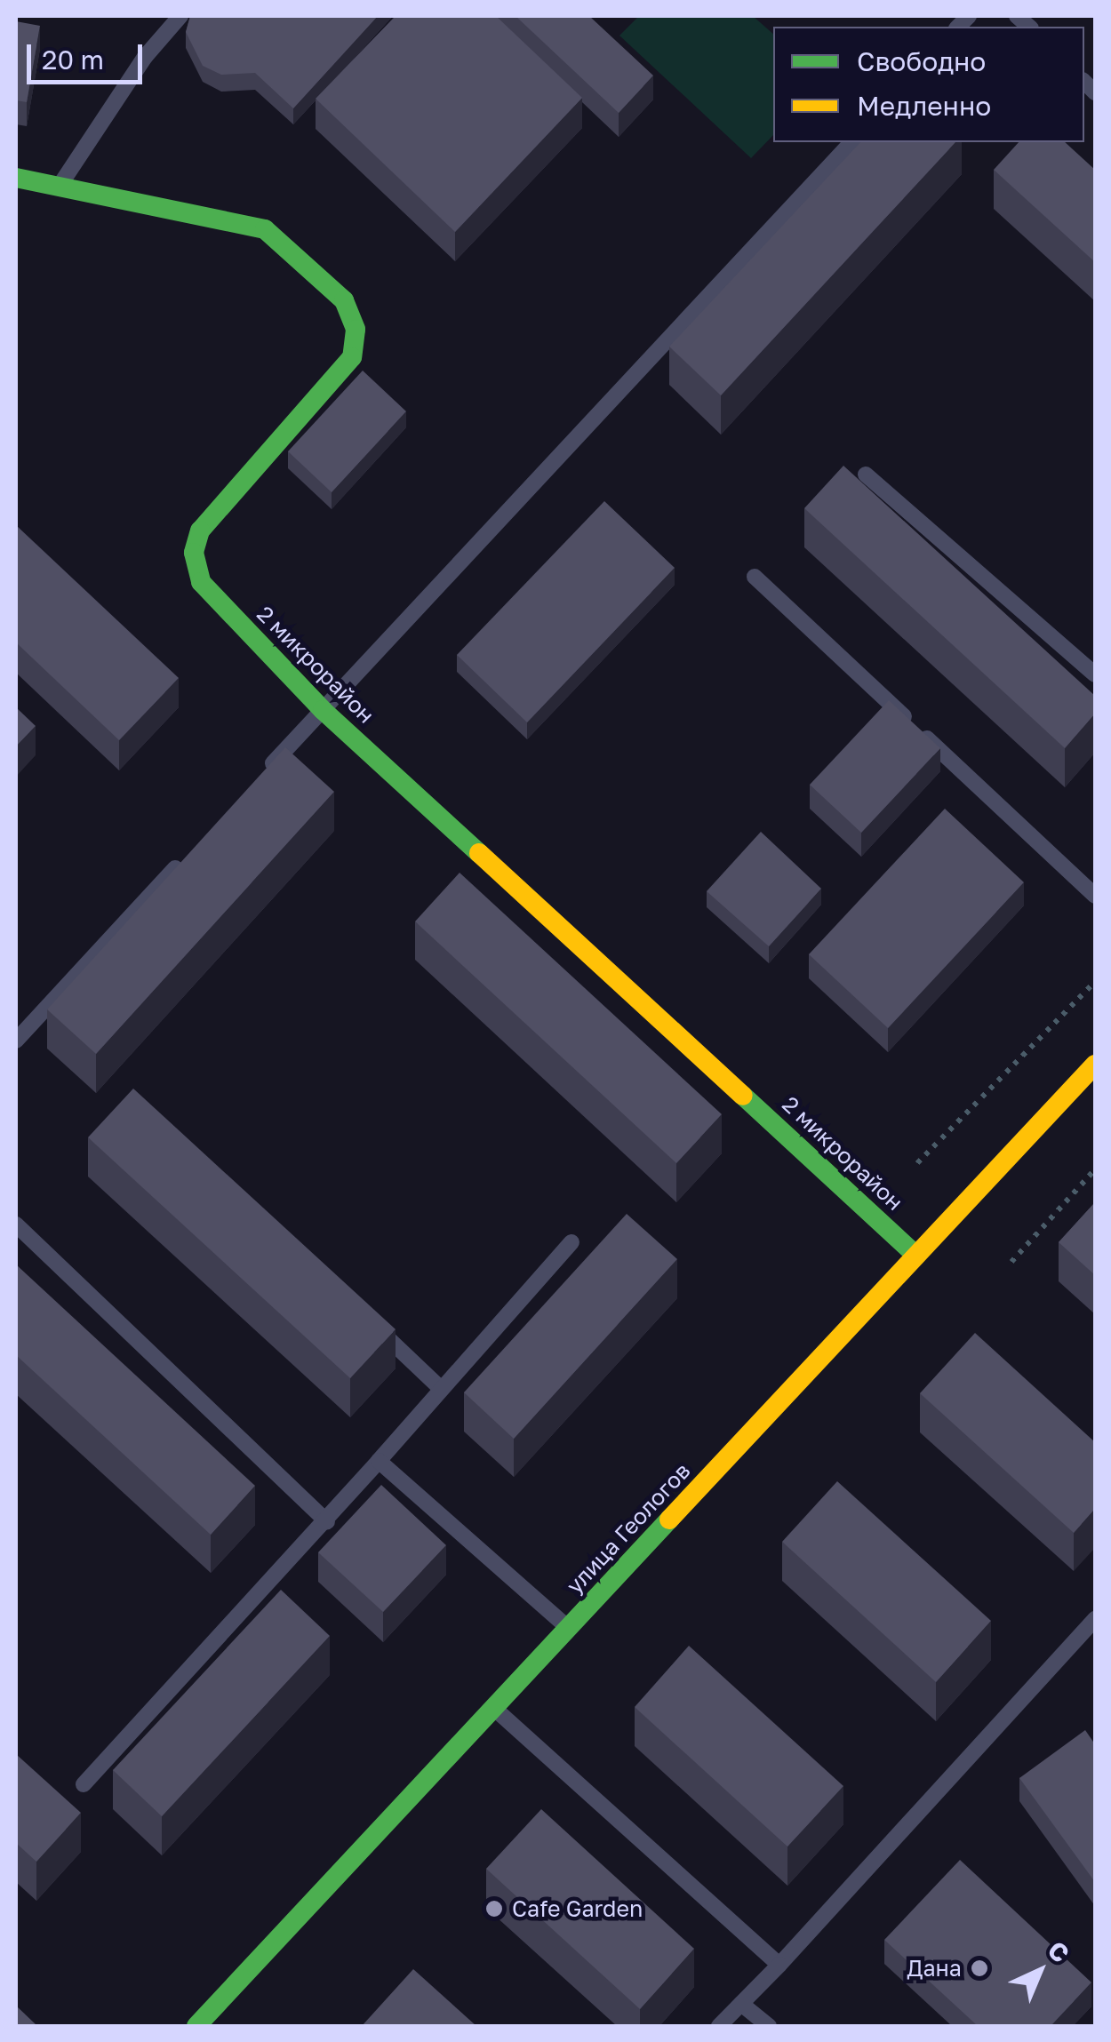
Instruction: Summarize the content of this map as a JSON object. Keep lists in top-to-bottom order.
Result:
{
  "streets": {
    "street": ["2 микрорайон", "улица Геологов"]
  },
  "crossings": [
    ["2 микрорайон", "улица Геологов"]
  ],
  "places": ["Cafe Garden", "Дана"],
  "legend": ["Свободно", "Медленно"],
  "scale_bar": "20 m",
  "north": "top right"
}
